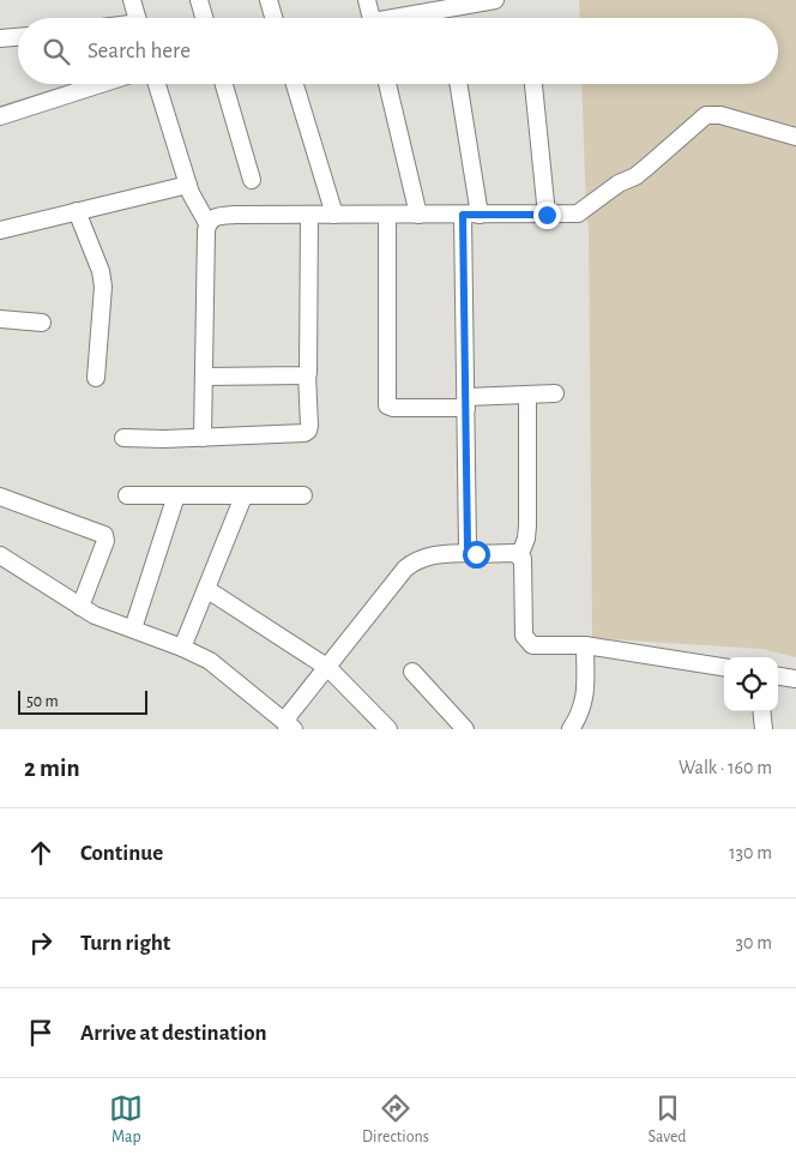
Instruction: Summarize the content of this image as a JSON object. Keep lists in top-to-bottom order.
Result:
{
  "scale_bar": "50 m",
  "page": {
    "search": "Search here",
    "scale": "50 m",
    "heading": ["2 min", "Walk · 160 m"],
    "list": [
      ["Continue", "130 m"],
      ["Turn right", "30 m"],
      "Arrive at destination"
    ],
    "nav": ["Map", "Directions", "Saved"]
  }
}
